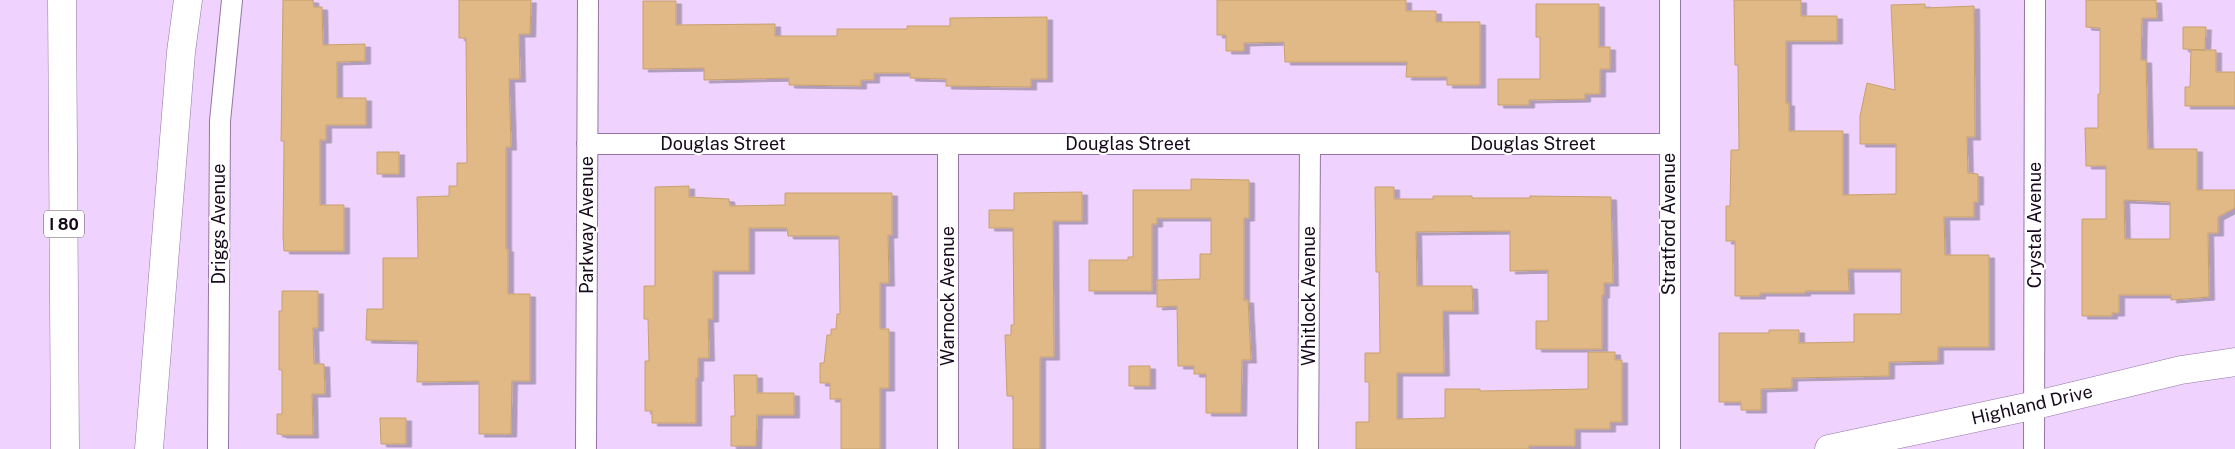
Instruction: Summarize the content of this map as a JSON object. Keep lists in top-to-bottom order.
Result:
{
  "streets": {
    "main road": ["I 80", "Highland Drive"],
    "street": [
      "Douglas Street",
      "Driggs Avenue",
      "Stratford Avenue",
      "Parkway Avenue",
      "Crystal Avenue",
      "Warnock Avenue",
      "Whitlock Avenue"
    ]
  },
  "crossings": [
    ["Douglas Street", "Stratford Avenue"],
    ["Douglas Street", "Parkway Avenue"],
    ["Douglas Street", "Warnock Avenue"],
    ["Douglas Street", "Whitlock Avenue"],
    ["Crystal Avenue", "Highland Drive"]
  ]
}
